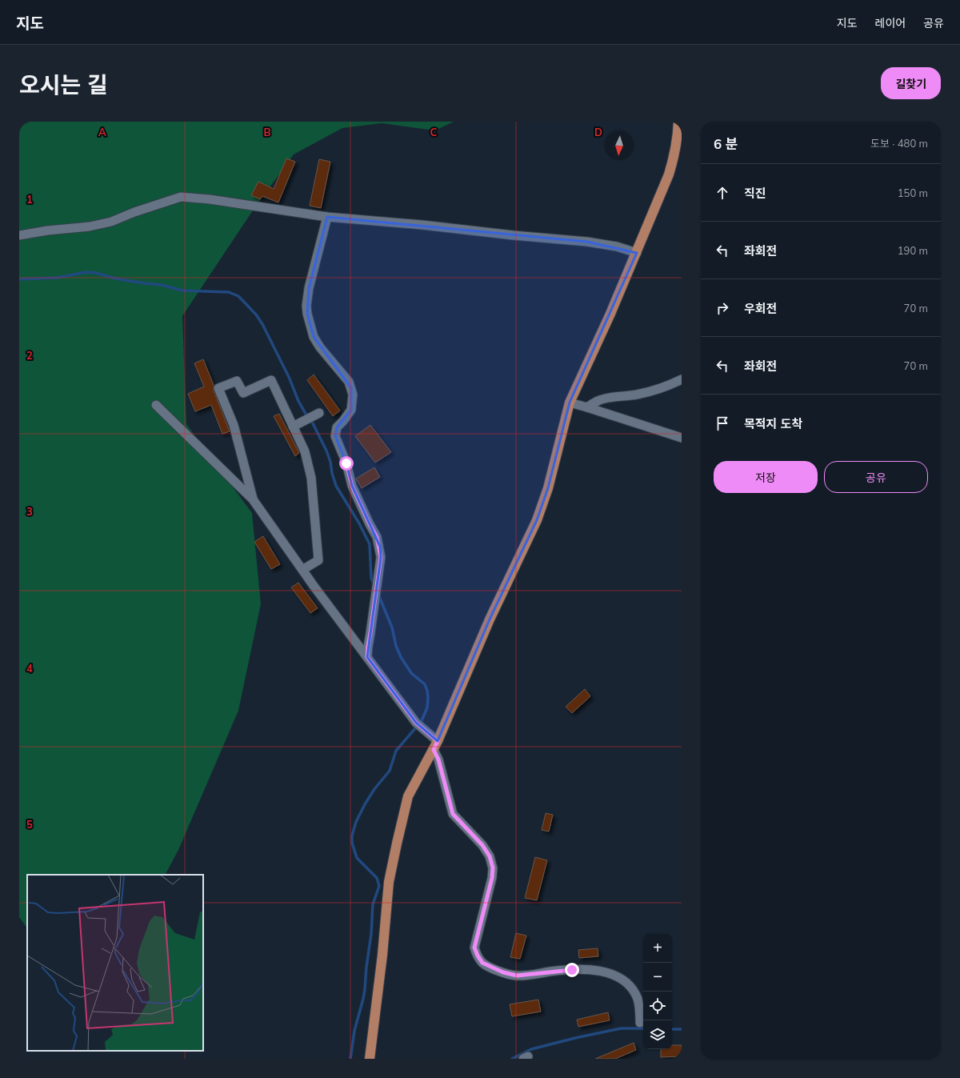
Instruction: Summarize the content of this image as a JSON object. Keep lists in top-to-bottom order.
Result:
{
  "north": "bottom",
  "page": {
    "header": "지도",
    "nav": ["지도", "레이어", "공유"],
    "title": "오시는 길",
    "buttons": [
      "길찾기",
      ["저장", "공유"]
    ],
    "heading": ["6 분", "도보 · 480 m"],
    "list": [
      ["직진", "150 m"],
      ["좌회전", "190 m"],
      ["우회전", "70 m"],
      ["좌회전", "70 m"],
      "목적지 도착"
    ],
    "map_buttons": ["+", "−"]
  },
  "grid": {
    "columns": [
      "A",
      "B",
      "C",
      "D"
    ],
    "rows": [
      "1",
      "2",
      "3",
      "4",
      "5"
    ]
  }
}
